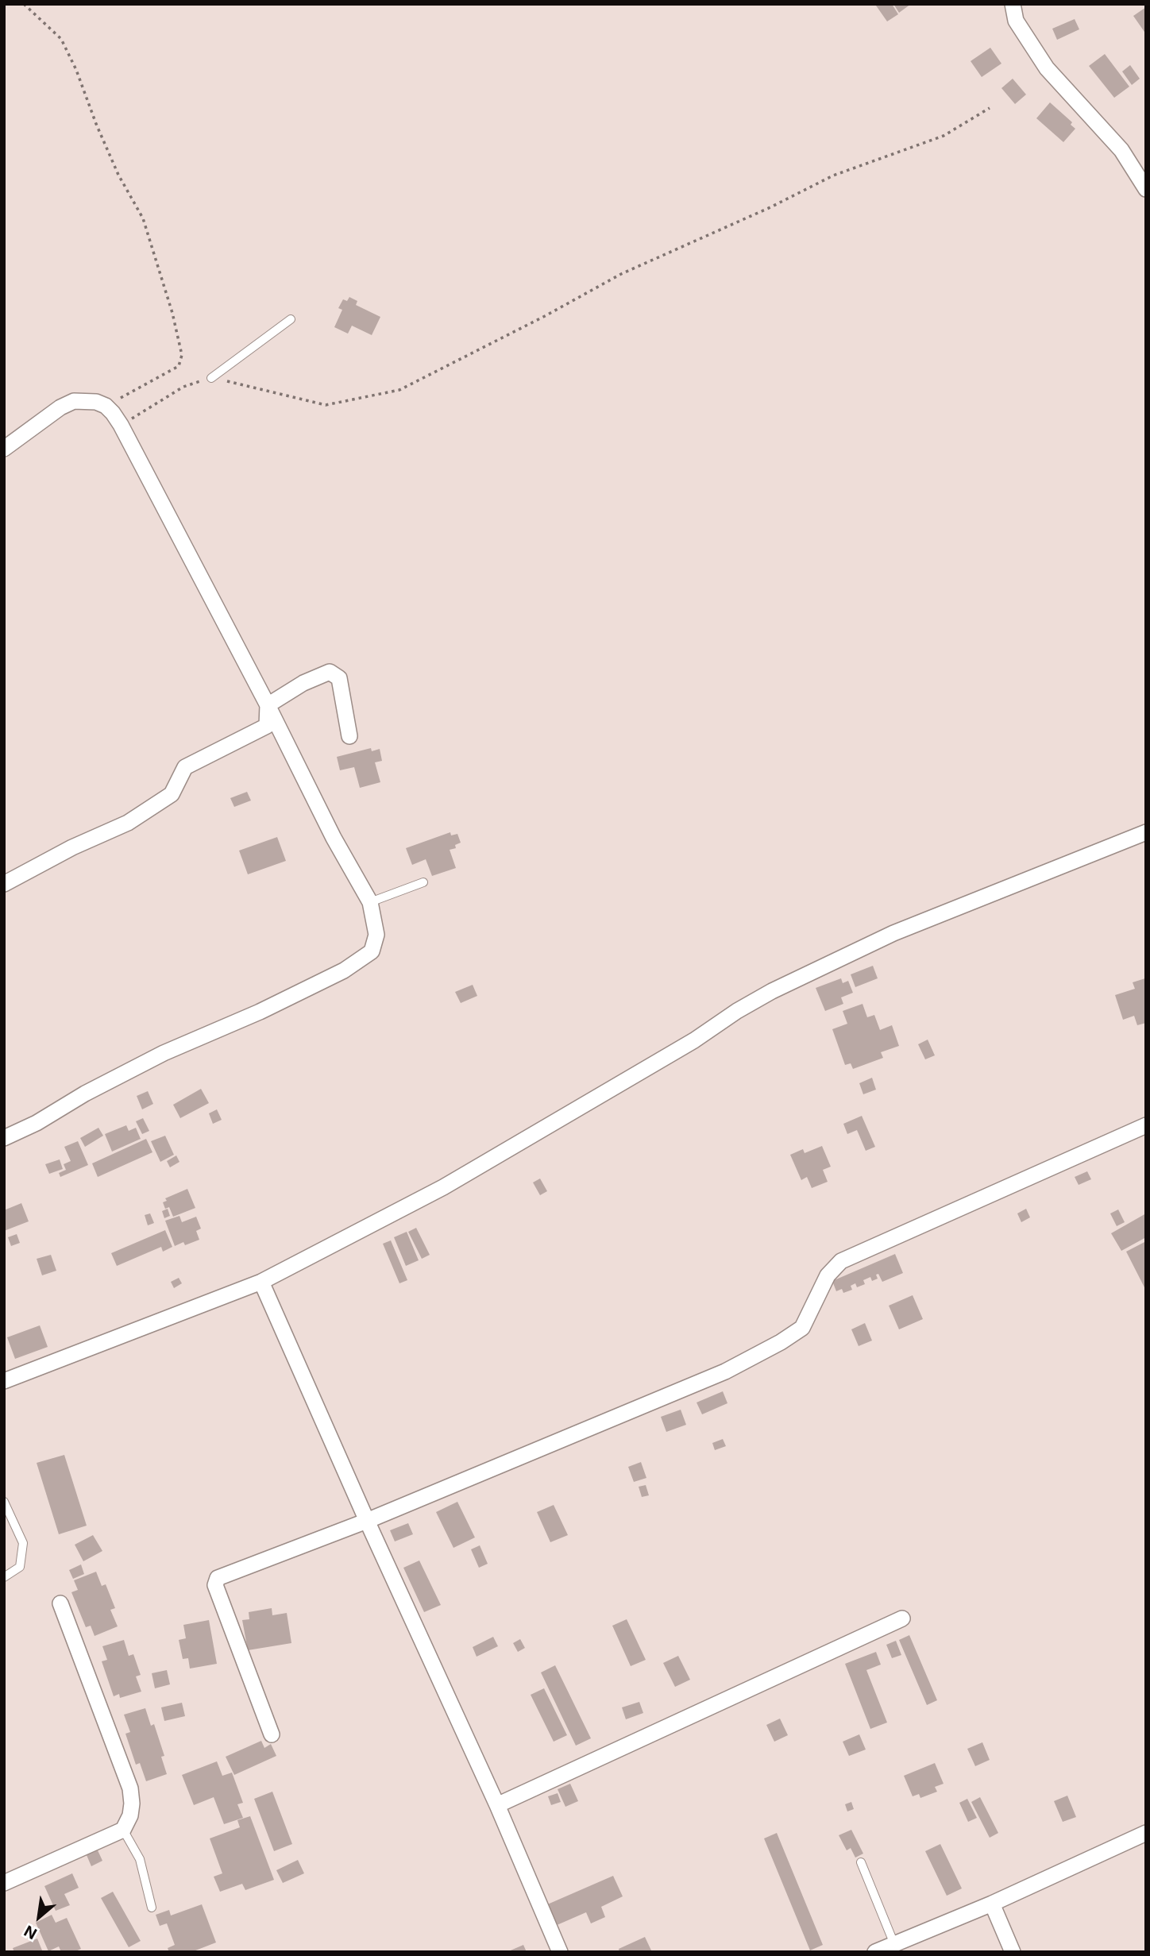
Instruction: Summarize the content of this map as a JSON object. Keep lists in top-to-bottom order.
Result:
{
  "north": "bottom left"
}
